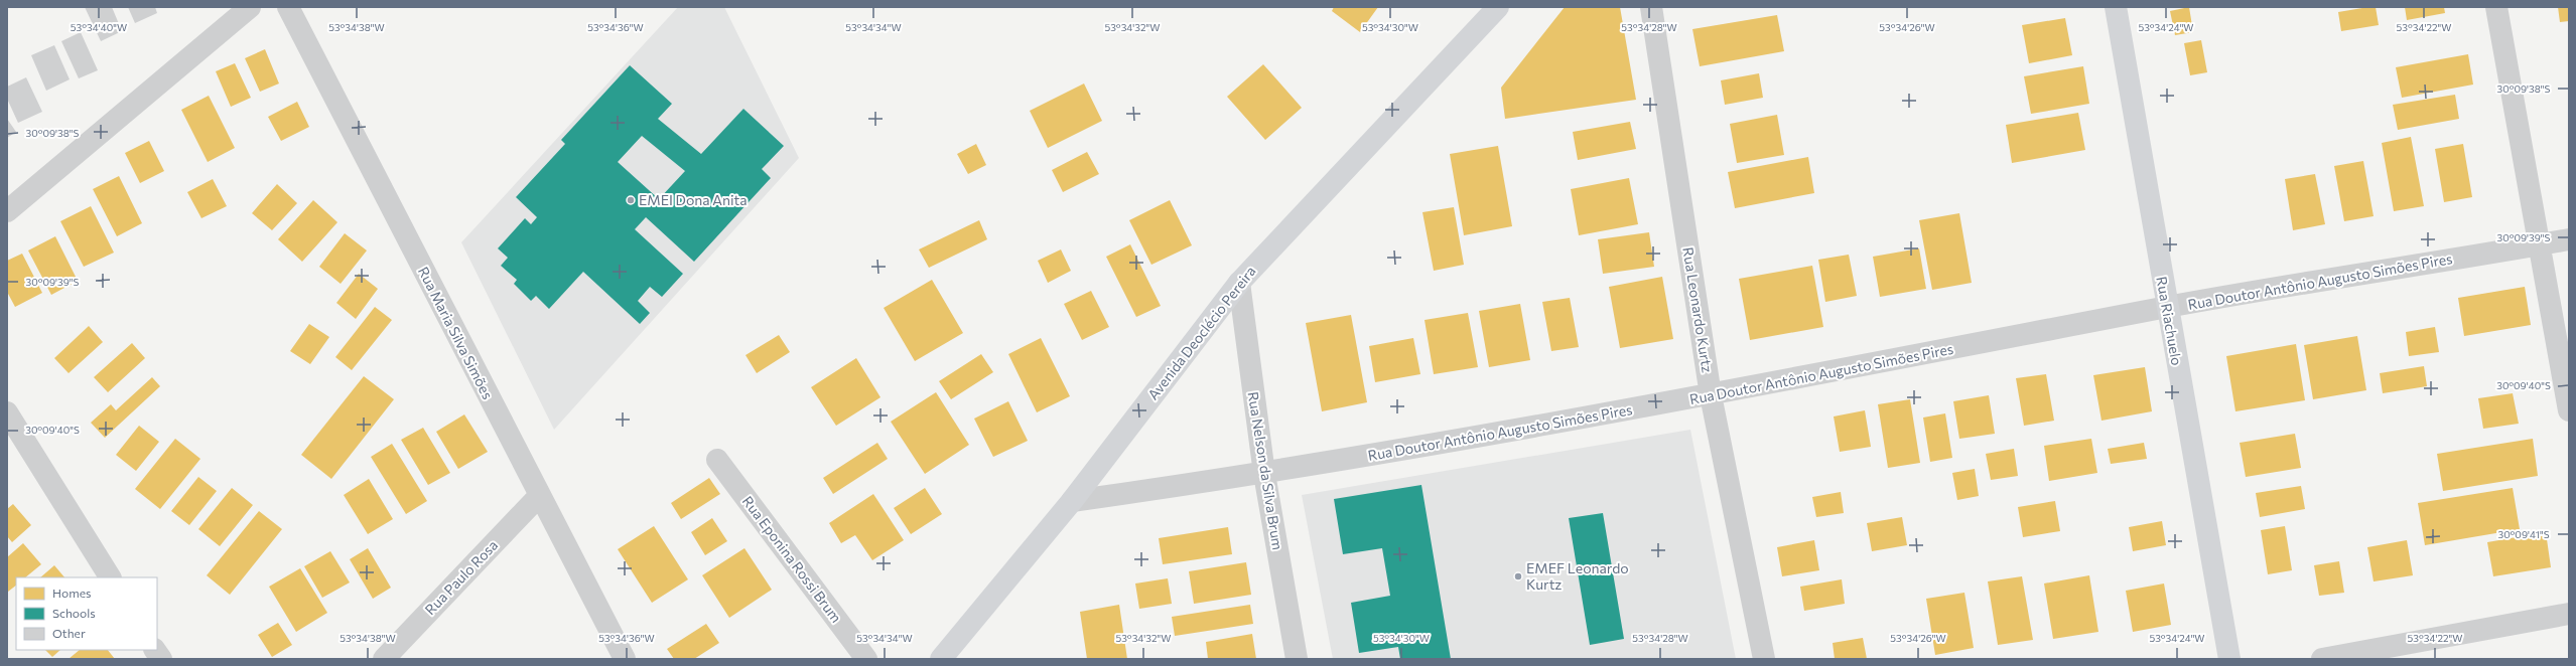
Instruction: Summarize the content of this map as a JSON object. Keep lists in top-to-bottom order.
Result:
{
  "streets": {
    "street": [
      "Rua Doutor Antônio Augusto Simões Pires",
      "Rua Leonardo Kurtz",
      "Rua Riachuelo",
      "Rua Maria Silva Simões",
      "Avenida Deoclécio Pereira",
      "Rua Nelson da Silva Brum",
      "Rua Eponina Rossi Brum",
      "Rua Paulo Rosa"
    ]
  },
  "crossings": [
    ["Rua Doutor Antônio Augusto Simões Pires", "Rua Leonardo Kurtz"],
    ["Rua Doutor Antônio Augusto Simões Pires", "Rua Riachuelo"],
    ["Rua Doutor Antônio Augusto Simões Pires", "Avenida Deoclécio Pereira"],
    ["Rua Doutor Antônio Augusto Simões Pires", "Rua Nelson da Silva Brum"],
    ["Rua Maria Silva Simões", "Rua Paulo Rosa"],
    ["Avenida Deoclécio Pereira", "Rua Nelson da Silva Brum"]
  ],
  "places": ["EMEI Dona Anita", "EMEF Leonardo Kurtz"],
  "legend": ["Homes", "Schools", "Other"],
  "coordinates": [
    "53°34'40\"W",
    "53°34'38\"W",
    "53°34'36\"W",
    "53°34'34\"W",
    "53°34'32\"W",
    "53°34'30\"W",
    "53°34'28\"W",
    "53°34'26\"W",
    "53°34'24\"W",
    "53°34'22\"W",
    "30°09'38\"S",
    "30°09'39\"S",
    "30°09'40\"S",
    "30°09'41\"S"
  ]
}
